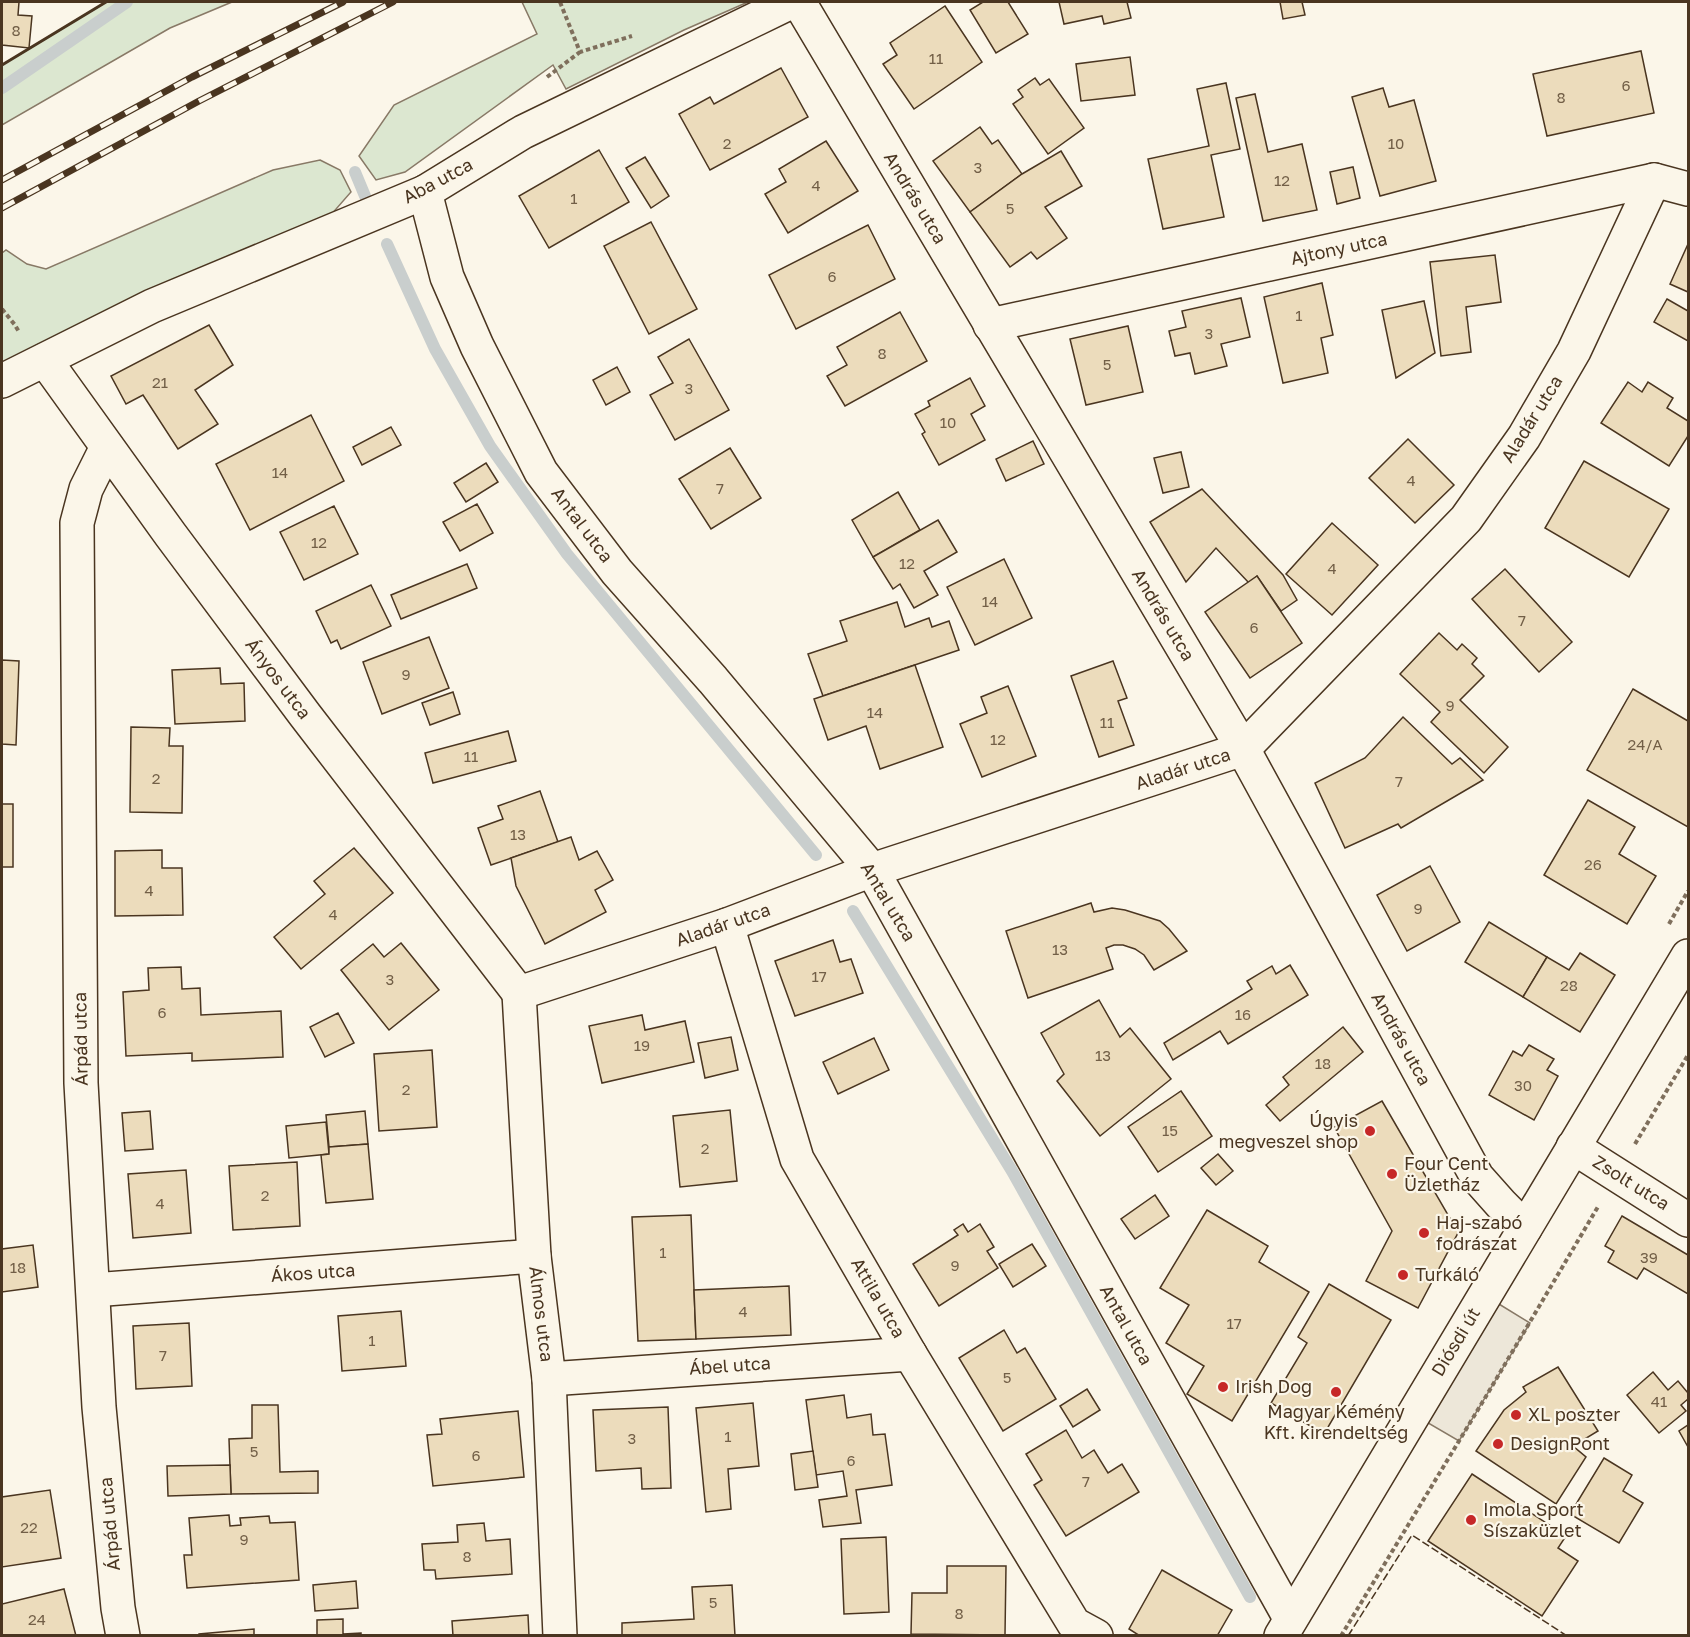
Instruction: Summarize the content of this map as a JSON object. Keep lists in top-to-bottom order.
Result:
{
  "streets": {
    "street": [
      "Aba utca",
      "András utca",
      "Ajtony utca",
      "Aladár utca",
      "Antal utca",
      "Ányos utca",
      "Árpád utca",
      "Zsolt utca",
      "Ákos utca",
      "Attila utca",
      "Álmos utca",
      "Diósdi út",
      "Ábel utca"
    ]
  },
  "crossings": [
    ["Aba utca", "Antal utca"],
    ["Aba utca", "Ányos utca"],
    ["András utca", "Ajtony utca"],
    ["András utca", "Aladár utca"],
    ["András utca", "Diósdi út"],
    ["Ajtony utca", "Aladár utca"],
    ["Aladár utca", "Antal utca"],
    ["Aladár utca", "Ányos utca"],
    ["Aladár utca", "Attila utca"],
    ["Aladár utca", "Álmos utca"],
    ["Antal utca", "Diósdi út"],
    ["Ányos utca", "Árpád utca"],
    ["Ányos utca", "Álmos utca"],
    ["Árpád utca", "Ákos utca"],
    ["Zsolt utca", "Diósdi út"],
    ["Ákos utca", "Álmos utca"],
    ["Attila utca", "Ábel utca"],
    ["Álmos utca", "Ábel utca"]
  ],
  "places": [
    "Úgyis megveszel shop",
    "Four Cent Üzletház",
    "Haj-szabó fodrászat",
    "Turkáló",
    "Irish Dog",
    "Magyar Kémény Kft. kirendeltség",
    "XL poszter",
    "DesignPont",
    "Imola Sport Síszaküzlet"
  ],
  "house_numbers": [
    "8",
    "11",
    "6",
    "8",
    "2",
    "10",
    "3",
    "12",
    "4",
    "1",
    "5",
    "6",
    "1",
    "3",
    "8",
    "5",
    "21",
    "3",
    "10",
    "14",
    "4",
    "7",
    "12",
    "12",
    "4",
    "14",
    "7",
    "6",
    "9",
    "9",
    "14",
    "11",
    "12",
    "24/A",
    "11",
    "2",
    "7",
    "13",
    "26",
    "4",
    "9",
    "4",
    "13",
    "17",
    "3",
    "28",
    "6",
    "16",
    "19",
    "13",
    "18",
    "30",
    "2",
    "15",
    "2",
    "2",
    "4",
    "1",
    "39",
    "9",
    "18",
    "4",
    "17",
    "1",
    "7",
    "5",
    "41",
    "1",
    "3",
    "5",
    "6",
    "6",
    "7",
    "22",
    "9",
    "8",
    "5",
    "8",
    "24"
  ]
}
